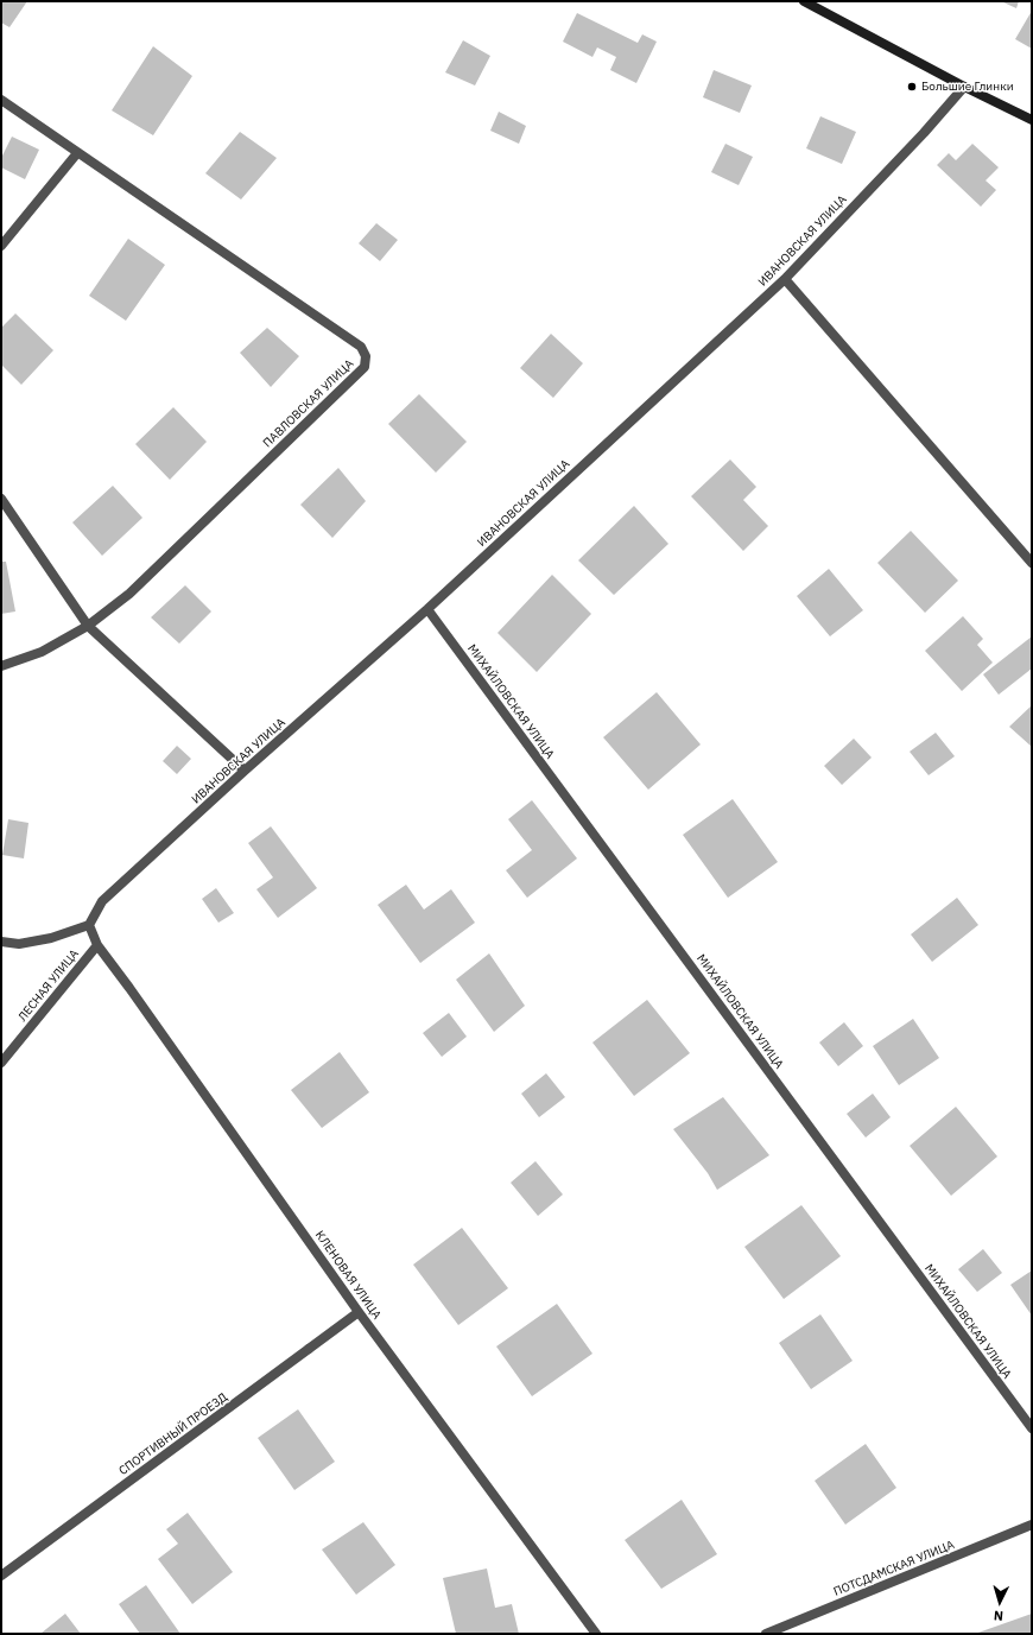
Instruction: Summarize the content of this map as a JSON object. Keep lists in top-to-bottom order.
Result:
{
  "streets": {
    "street": [
      "ИВАНОВСКАЯ УЛИЦА",
      "ПАВЛОВСКАЯ УЛИЦА",
      "МИХАЙЛОВСКАЯ УЛИЦА",
      "ЛЕСНАЯ УЛИЦА",
      "КЛЕНОВАЯ УЛИЦА",
      "СПОРТИВНЫЙ ПРОЕЗД",
      "ПОТСДАМСКАЯ УЛИЦА"
    ]
  },
  "crossings": [
    ["ИВАНОВСКАЯ УЛИЦА", "МИХАЙЛОВСКАЯ УЛИЦА"],
    ["ИВАНОВСКАЯ УЛИЦА", "КЛЕНОВАЯ УЛИЦА"],
    ["ЛЕСНАЯ УЛИЦА", "КЛЕНОВАЯ УЛИЦА"],
    ["КЛЕНОВАЯ УЛИЦА", "СПОРТИВНЫЙ ПРОЕЗД"]
  ],
  "places": ["Большие Глинки"],
  "north": "bottom"
}
